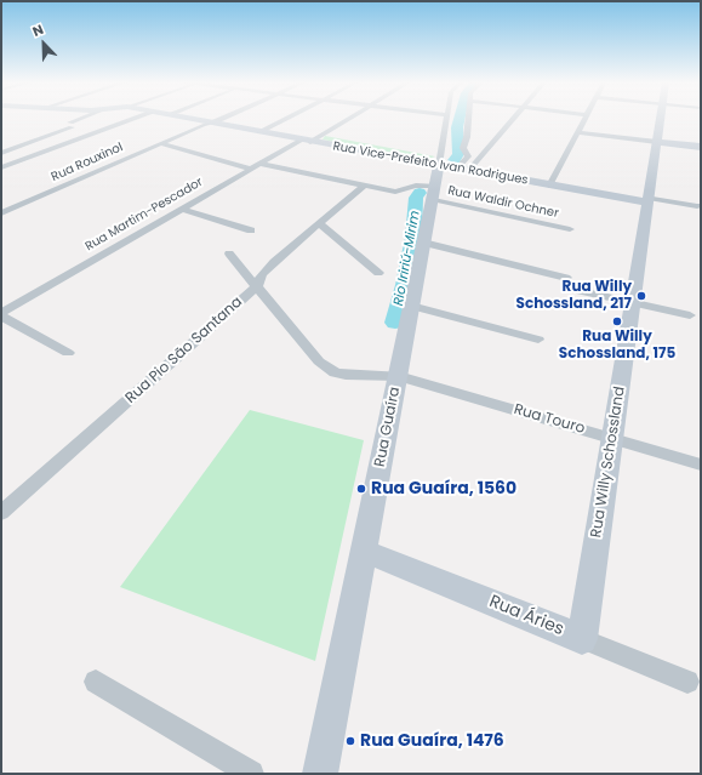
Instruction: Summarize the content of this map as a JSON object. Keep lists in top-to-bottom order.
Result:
{
  "streets": {
    "street": [
      "Rua Rouxinol",
      "Rua Vice-Prefeito Ivan Rodrigues",
      "Rua Waldir Ochner",
      "Rua Martim-Pescador",
      "Rua Pio São Santana",
      "Rua Touro",
      "Rua Guaíra",
      "Rua Willy Schossland",
      "Rua Áries"
    ]
  },
  "crossings": [
    ["Rua Rouxinol", "Rua Vice-Prefeito Ivan Rodrigues"],
    ["Rua Rouxinol", "Rua Waldir Ochner"],
    ["Rua Vice-Prefeito Ivan Rodrigues", "Rua Martim-Pescador"],
    ["Rua Vice-Prefeito Ivan Rodrigues", "Rua Guaíra"],
    ["Rua Vice-Prefeito Ivan Rodrigues", "Rua Willy Schossland"],
    ["Rua Waldir Ochner", "Rua Martim-Pescador"],
    ["Rua Waldir Ochner", "Rua Pio São Santana"],
    ["Rua Waldir Ochner", "Rua Guaíra"],
    ["Rua Pio São Santana", "Rua Touro"],
    ["Rua Touro", "Rua Guaíra"],
    ["Rua Touro", "Rua Willy Schossland"],
    ["Rua Guaíra", "Rua Áries"],
    ["Rua Willy Schossland", "Rua Áries"]
  ],
  "water": ["Rio Iririú-Mirim"],
  "places": [
    "Rua Willy Schossland, 217",
    "Rua Willy Schossland, 175",
    "Rua Guaíra, 1560",
    "Rua Guaíra, 1476"
  ],
  "north": "top left"
}
